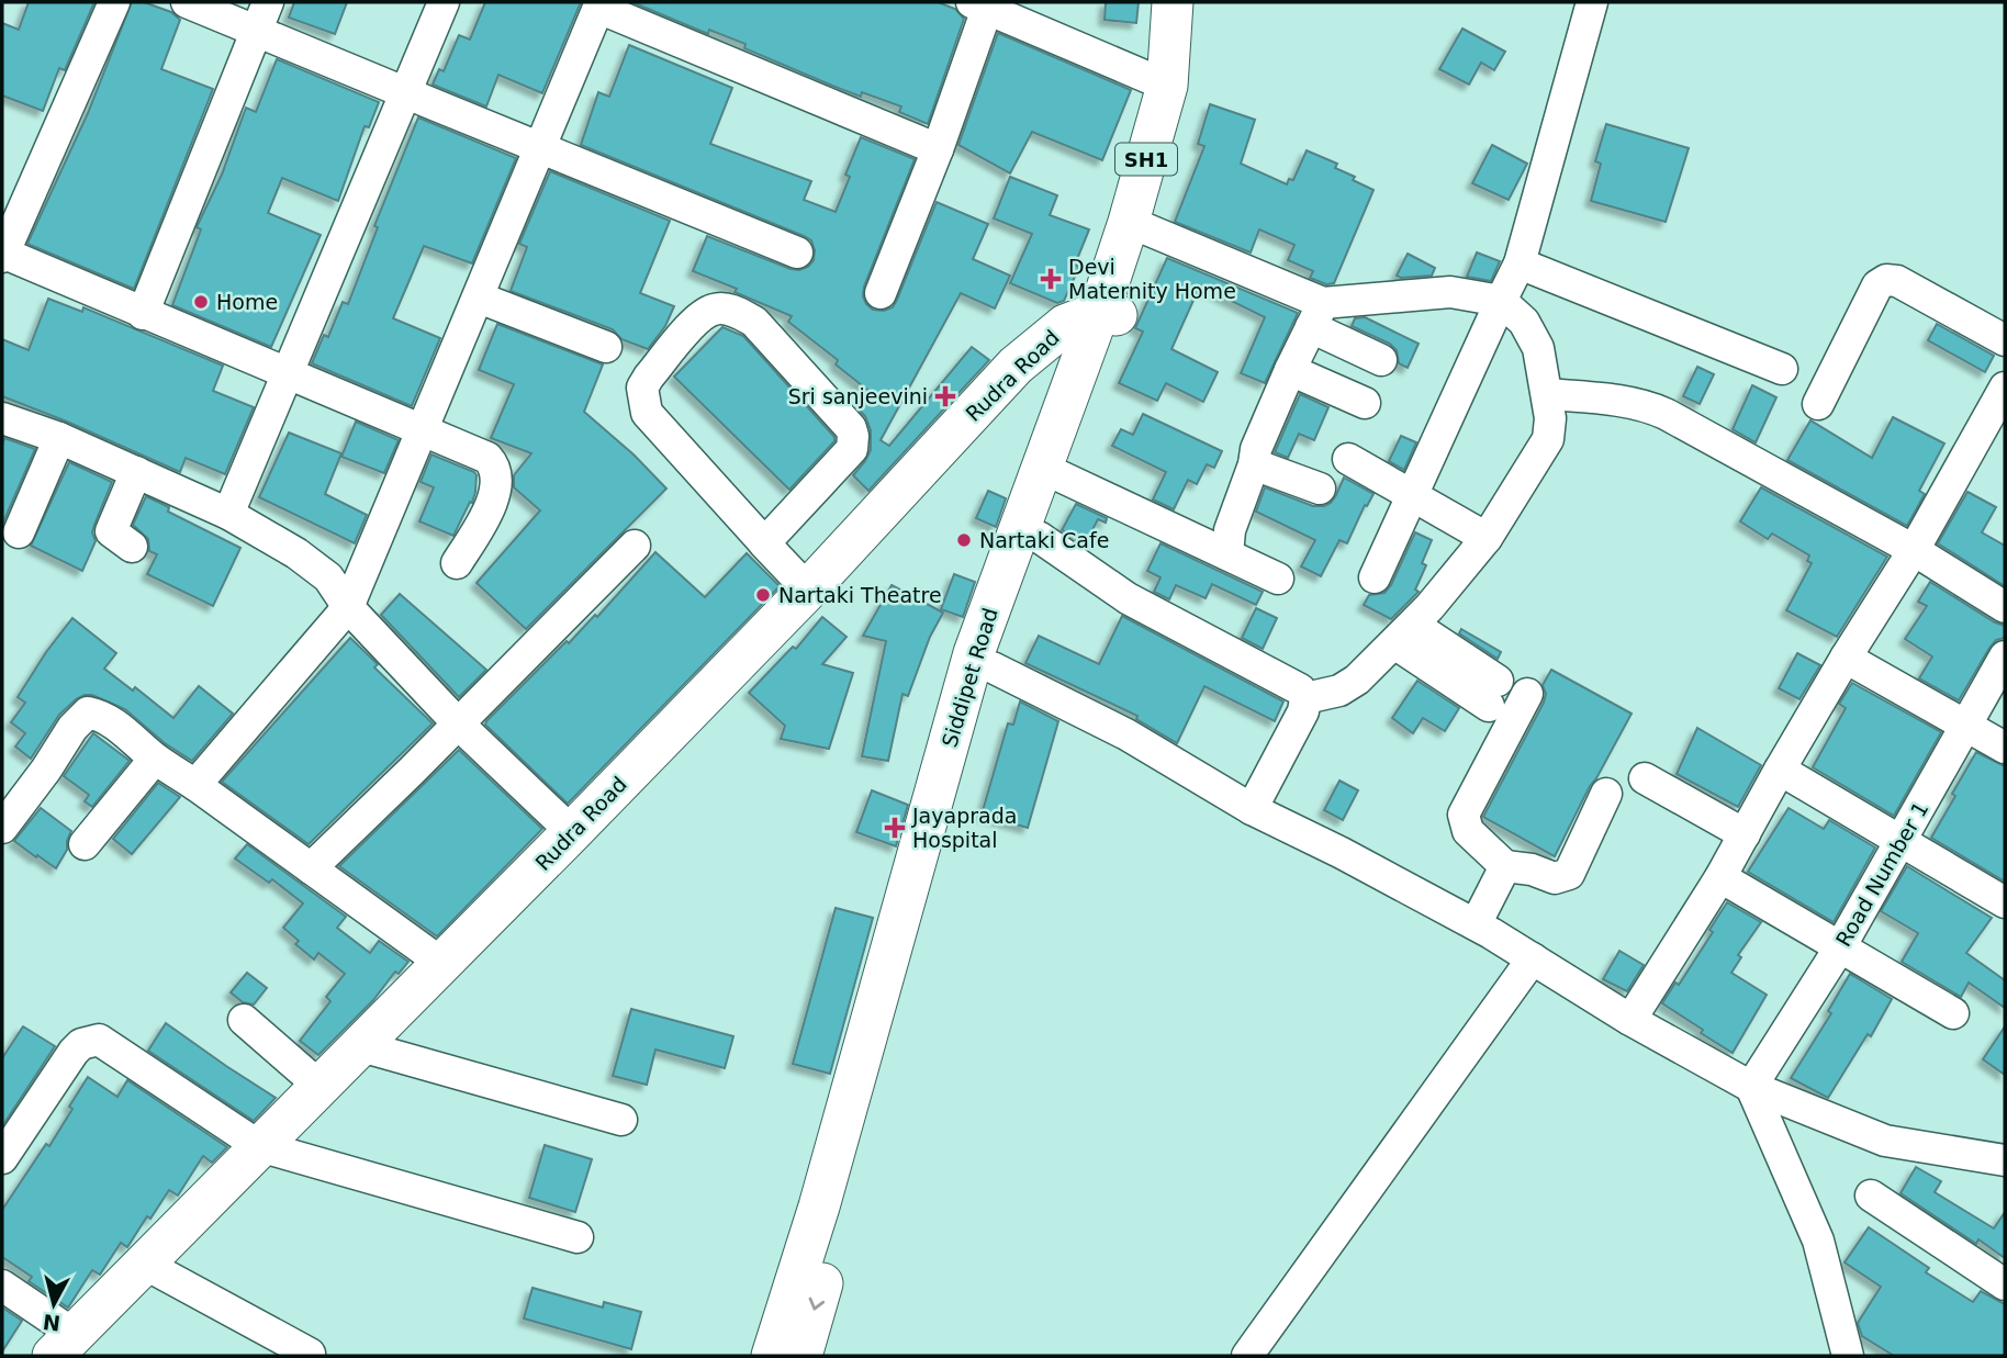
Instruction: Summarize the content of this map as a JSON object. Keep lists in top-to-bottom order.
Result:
{
  "streets": {
    "main road": ["SH1", "Rudra Road", "Siddipet Road"],
    "street": ["Road Number 1"]
  },
  "crossings": [
    ["Rudra Road", "Siddipet Road"]
  ],
  "places": {
    "health": ["Devi Maternity Home", "Sri sanjeevini", "Jayaprada Hospital"],
    "other": ["Home", "Nartaki Cafe", "Nartaki Theatre"]
  },
  "north": "bottom"
}
